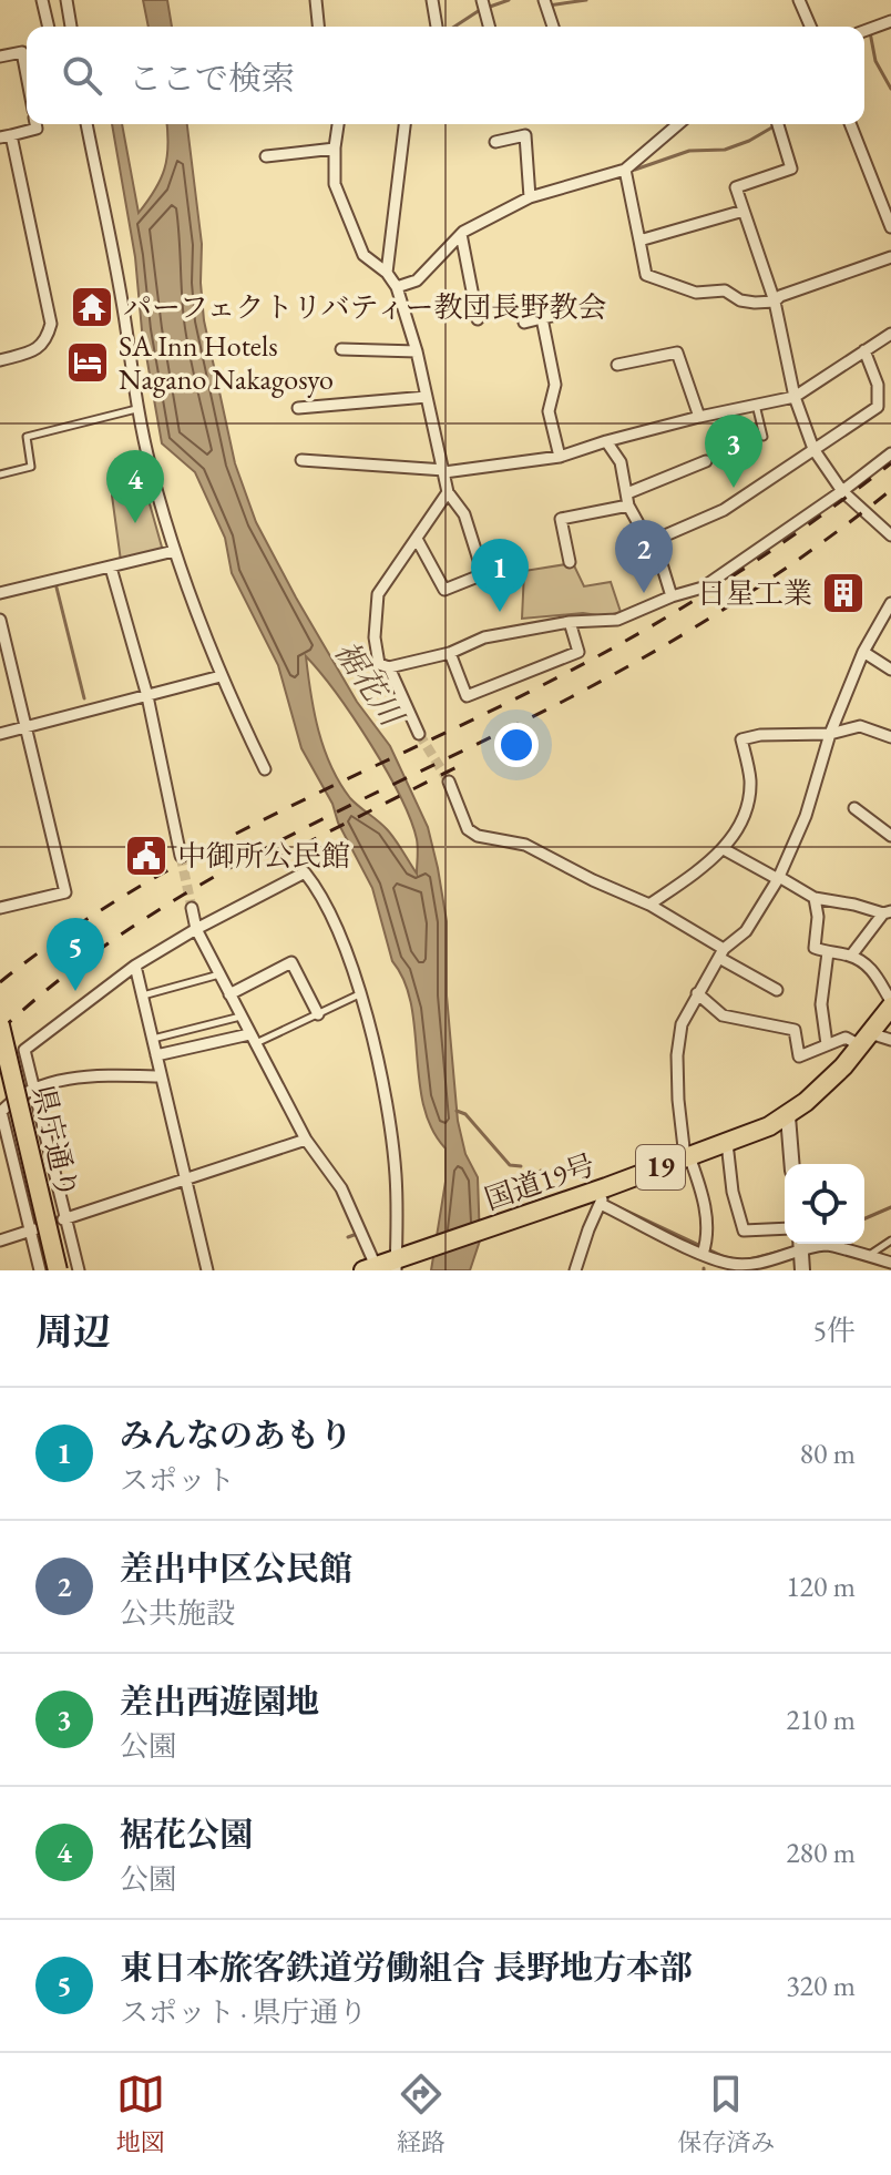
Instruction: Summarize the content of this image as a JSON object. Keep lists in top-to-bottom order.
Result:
{
  "streets": {
    "highway": ["県庁通り", "19", "国道19号"]
  },
  "water": ["裾花川"],
  "places": {
    "temple": ["パーフェクトリバティー教団長野教会"],
    "hotel": ["SA Inn Hotels Nagano Nakagosyo"],
    "building": ["日星工業"],
    "public building": ["中御所公民館"]
  },
  "page": {
    "search": "ここで検索",
    "pins": [
      "3",
      "4",
      "2",
      "1",
      "5"
    ],
    "heading": ["周辺", "5件"],
    "list": [
      {
        "mark": "1",
        "name": "みんなのあもり",
        "note": "スポット",
        "value": "80 m"
      },
      {
        "mark": "2",
        "name": "差出中区公民館",
        "note": "公共施設",
        "value": "120 m"
      },
      {
        "mark": "3",
        "name": "差出西遊園地",
        "note": "公園",
        "value": "210 m"
      },
      {
        "mark": "4",
        "name": "裾花公園",
        "note": "公園",
        "value": "280 m"
      },
      {
        "mark": "5",
        "name": "東日本旅客鉄道労働組合 長野地方本部",
        "note": "スポット · 県庁通り",
        "value": "320 m"
      }
    ],
    "nav": ["地図", "経路", "保存済み"]
  }
}
